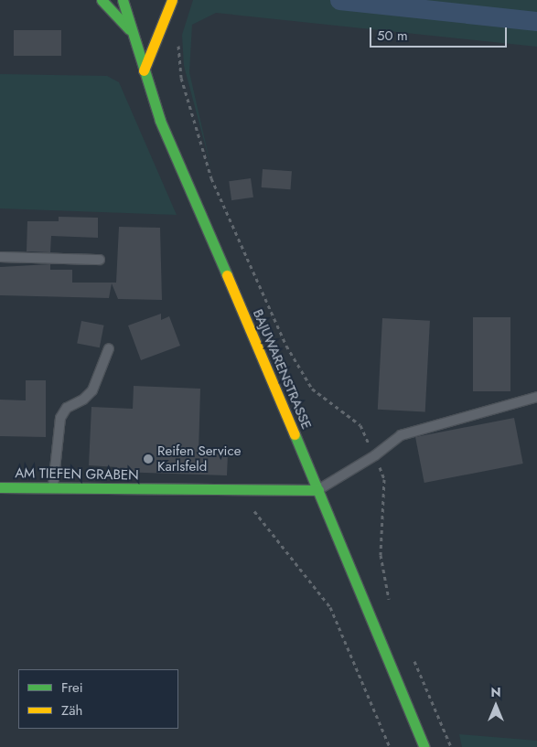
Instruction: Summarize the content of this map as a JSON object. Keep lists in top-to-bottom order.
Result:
{
  "streets": {
    "main road": ["BAJUWARENSTRASSE", "AM TIEFEN GRABEN"]
  },
  "crossings": [
    ["BAJUWARENSTRASSE", "AM TIEFEN GRABEN"]
  ],
  "places": ["Reifen Service Karlsfeld"],
  "legend": ["Frei", "Zäh"],
  "scale_bar": "50 m",
  "north": "top"
}
